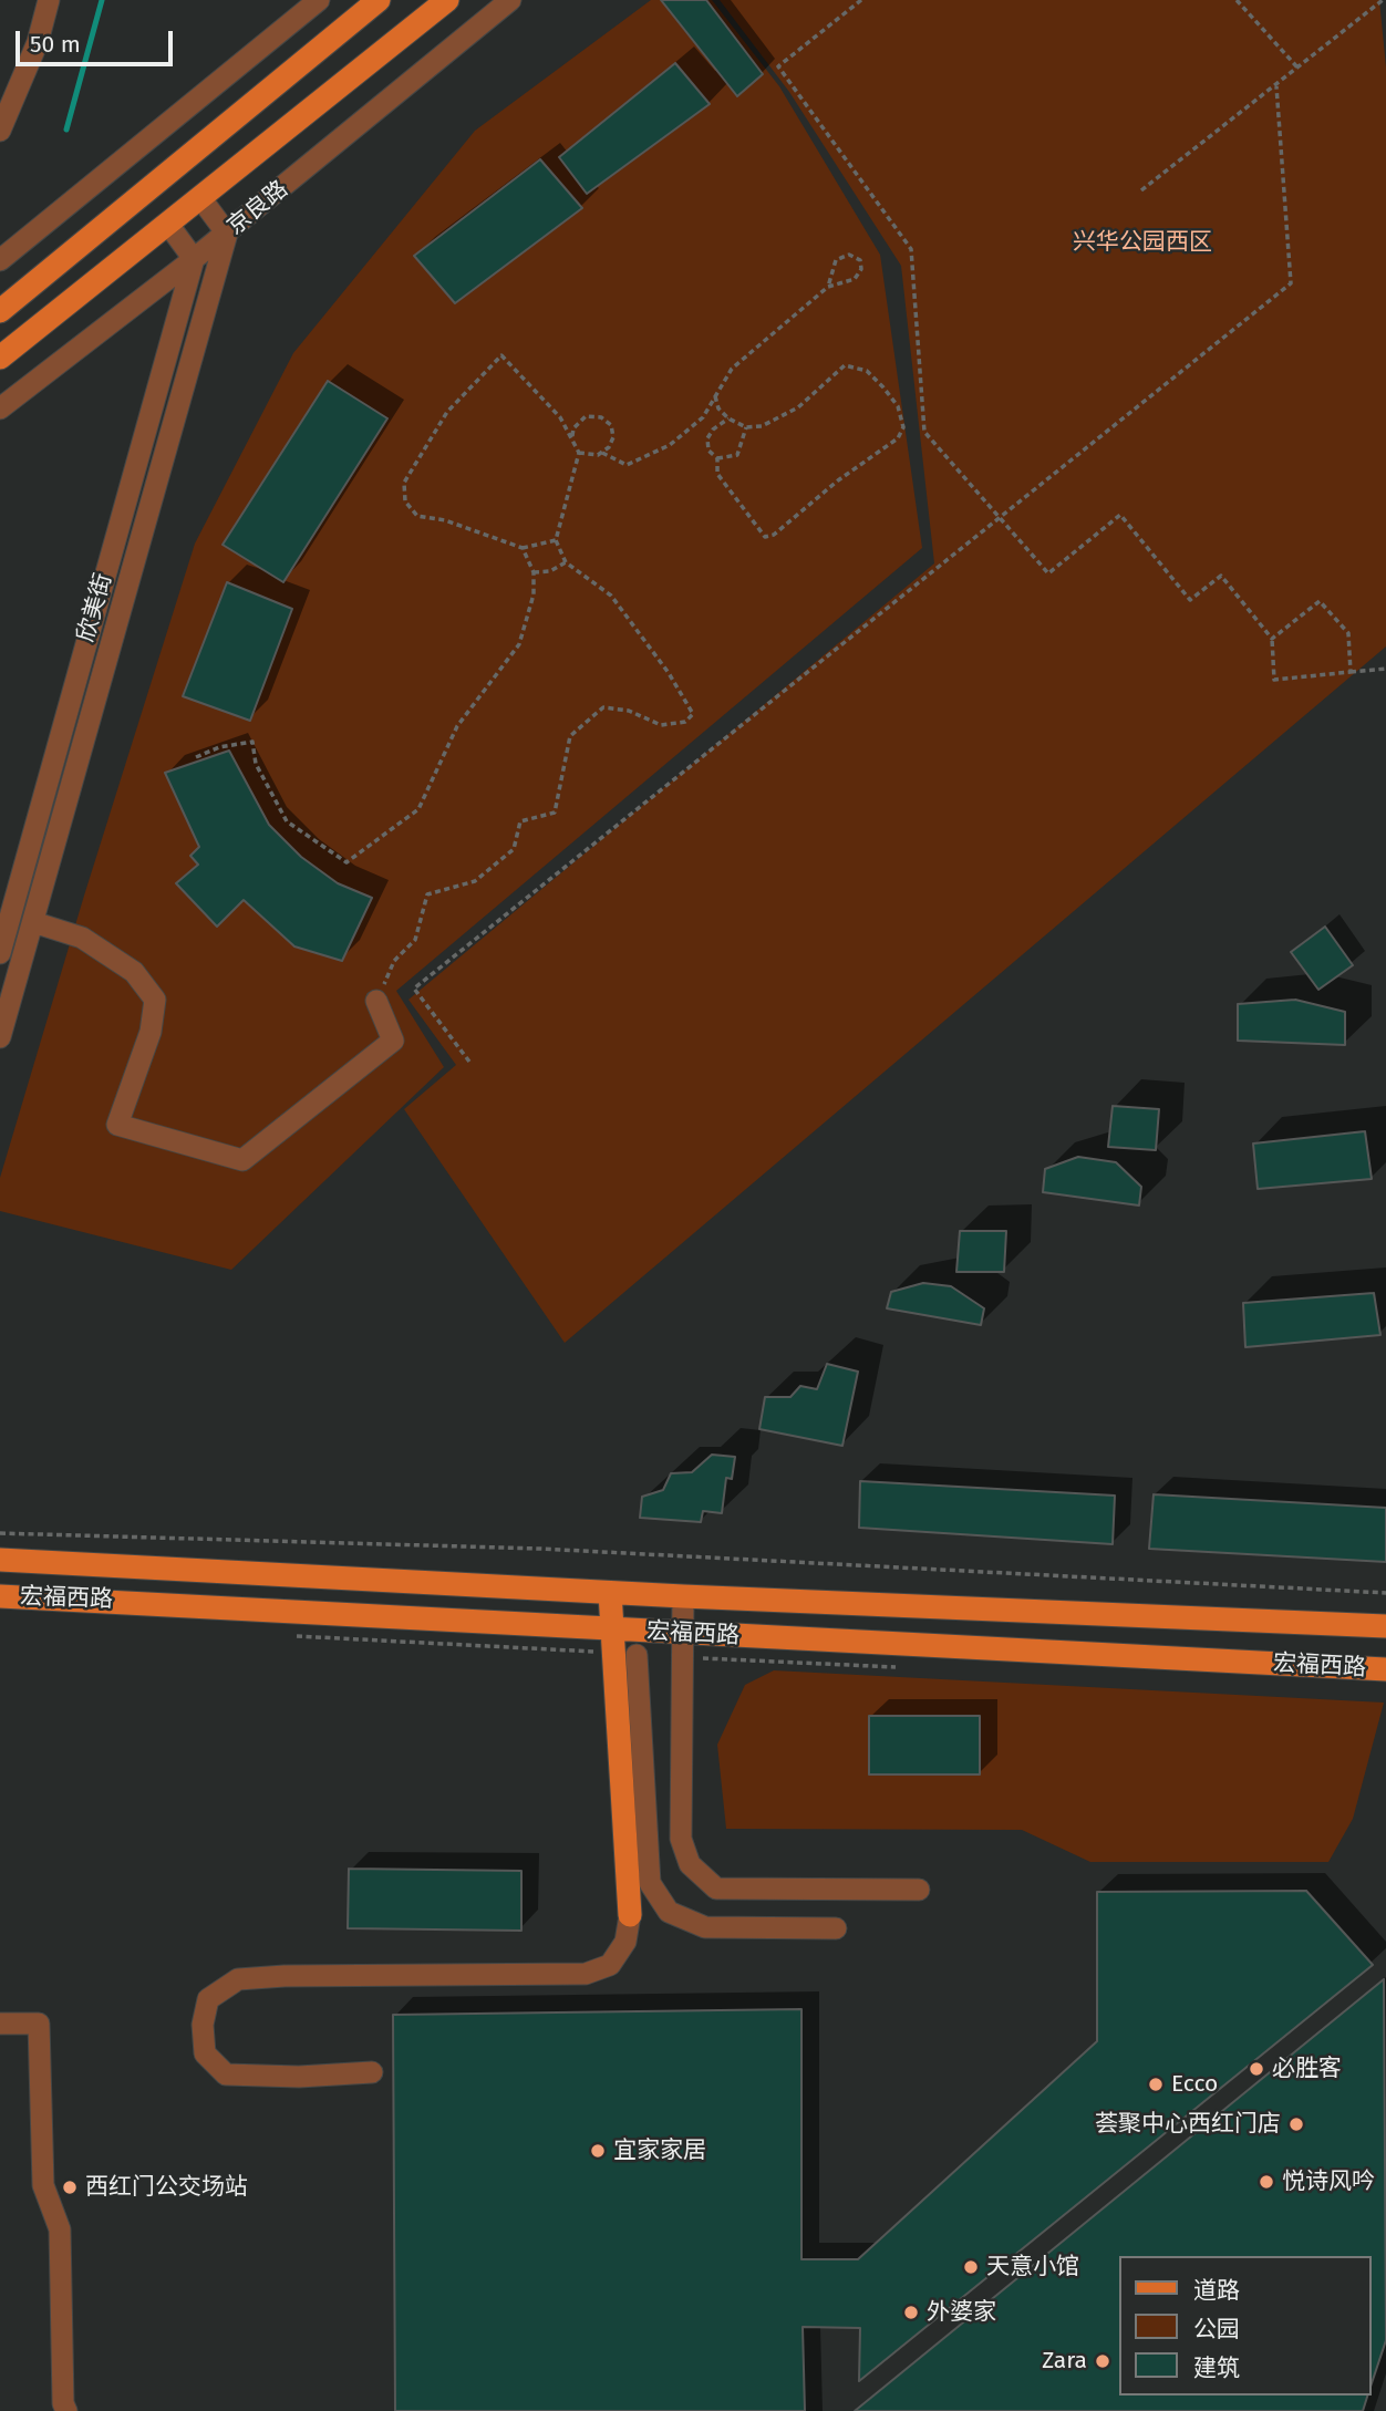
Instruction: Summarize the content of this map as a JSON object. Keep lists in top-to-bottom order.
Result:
{
  "streets": {
    "main road": ["京良路", "宏福西路"],
    "street": ["欣美街"]
  },
  "crossings": [
    ["京良路", "欣美街"]
  ],
  "parks": ["兴华公园西区"],
  "places": [
    "必胜客",
    "Ecco",
    "荟聚中心西红门店",
    "宜家家居",
    "悦诗风吟",
    "西红门公交场站",
    "天意小馆",
    "外婆家",
    "Zara"
  ],
  "legend": ["道路", "公园", "建筑"],
  "scale_bar": "50 m"
}
